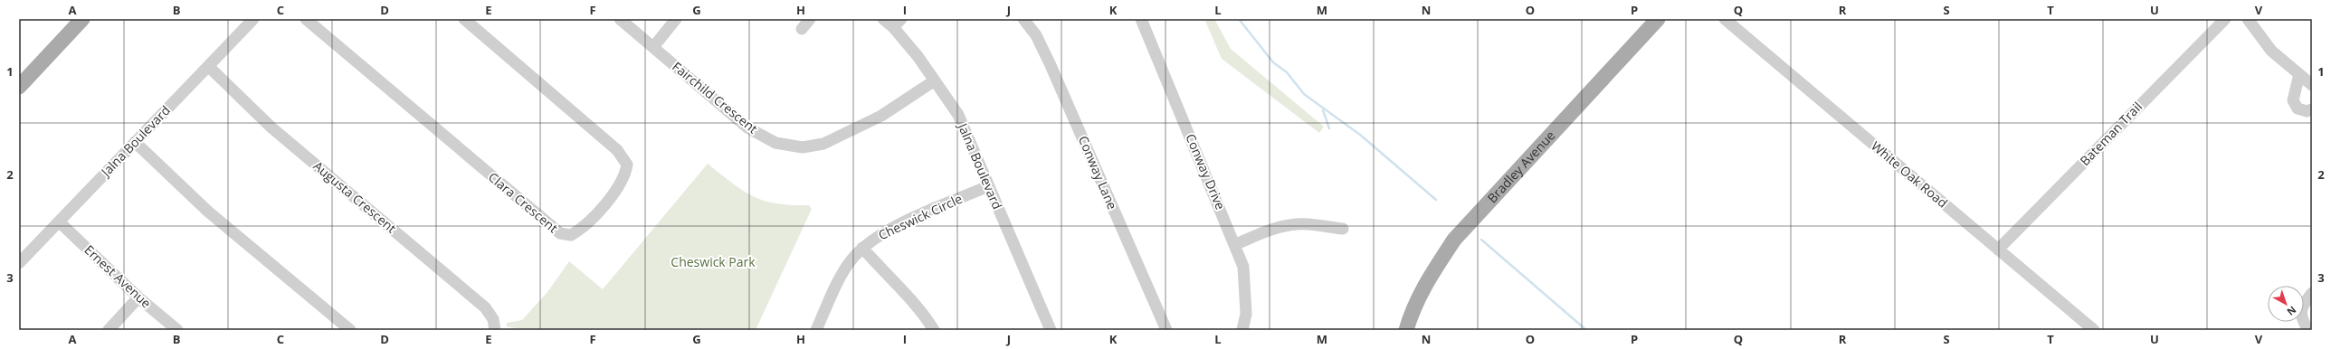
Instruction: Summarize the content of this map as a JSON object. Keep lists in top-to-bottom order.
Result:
{
  "streets": {
    "main road": ["Bradley Avenue"],
    "street": [
      "Fairchild Crescent",
      "Bateman Trail",
      "Jalna Boulevard",
      "Conway Drive",
      "Conway Lane",
      "White Oak Road",
      "Augusta Crescent",
      "Clara Crescent",
      "Cheswick Circle",
      "Ernest Avenue"
    ]
  },
  "crossings": [
    ["Fairchild Crescent", "Jalna Boulevard"],
    ["Bateman Trail", "White Oak Road"],
    ["Jalna Boulevard", "Augusta Crescent"],
    ["Jalna Boulevard", "Cheswick Circle"],
    ["Jalna Boulevard", "Ernest Avenue"]
  ],
  "parks": ["Cheswick Park"],
  "north": "bottom right",
  "grid": {
    "columns": [
      "A",
      "B",
      "C",
      "D",
      "E",
      "F",
      "G",
      "H",
      "I",
      "J",
      "K",
      "L",
      "M",
      "N",
      "O",
      "P",
      "Q",
      "R",
      "S",
      "T",
      "U",
      "V"
    ],
    "rows": ["1", "2", "3"]
  }
}
